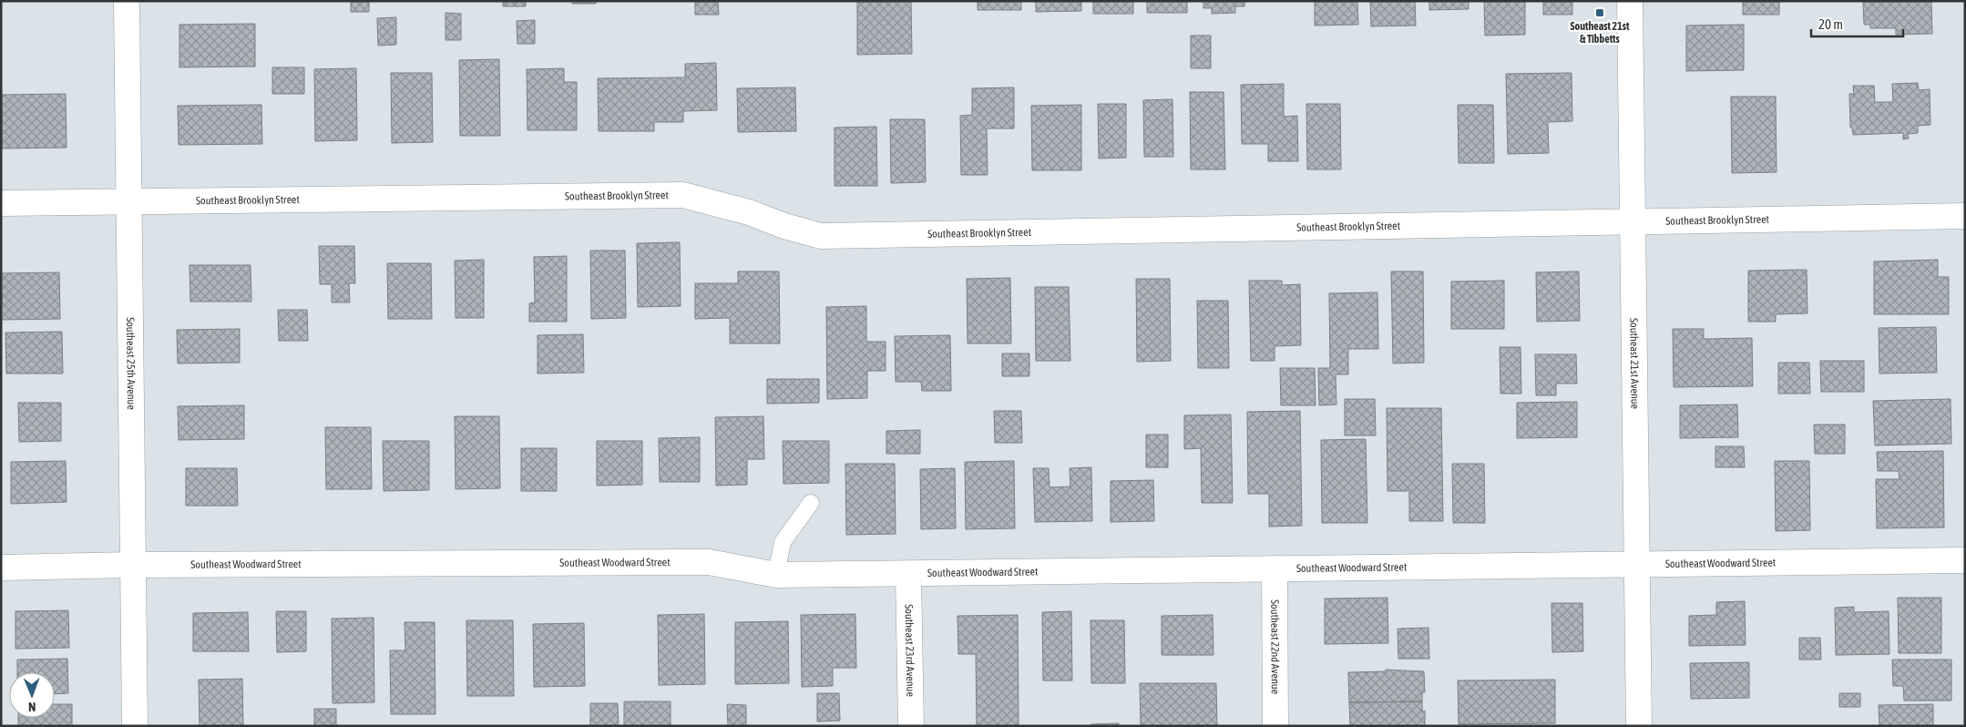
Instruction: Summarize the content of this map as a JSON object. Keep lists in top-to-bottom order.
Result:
{
  "streets": {
    "street": [
      "Southeast Brooklyn Street",
      "Southeast 25th Avenue",
      "Southeast 21st Avenue",
      "Southeast Woodward Street",
      "Southeast 22nd Avenue",
      "Southeast 23rd Avenue"
    ]
  },
  "crossings": [
    ["Southeast Brooklyn Street", "Southeast 25th Avenue"],
    ["Southeast Brooklyn Street", "Southeast 21st Avenue"],
    ["Southeast 25th Avenue", "Southeast Woodward Street"],
    ["Southeast 21st Avenue", "Southeast Woodward Street"],
    ["Southeast Woodward Street", "Southeast 22nd Avenue"],
    ["Southeast Woodward Street", "Southeast 23rd Avenue"]
  ],
  "places": {
    "transit": ["Southeast 21st & Tibbetts"]
  },
  "scale_bar": "20 m",
  "north": "bottom"
}
